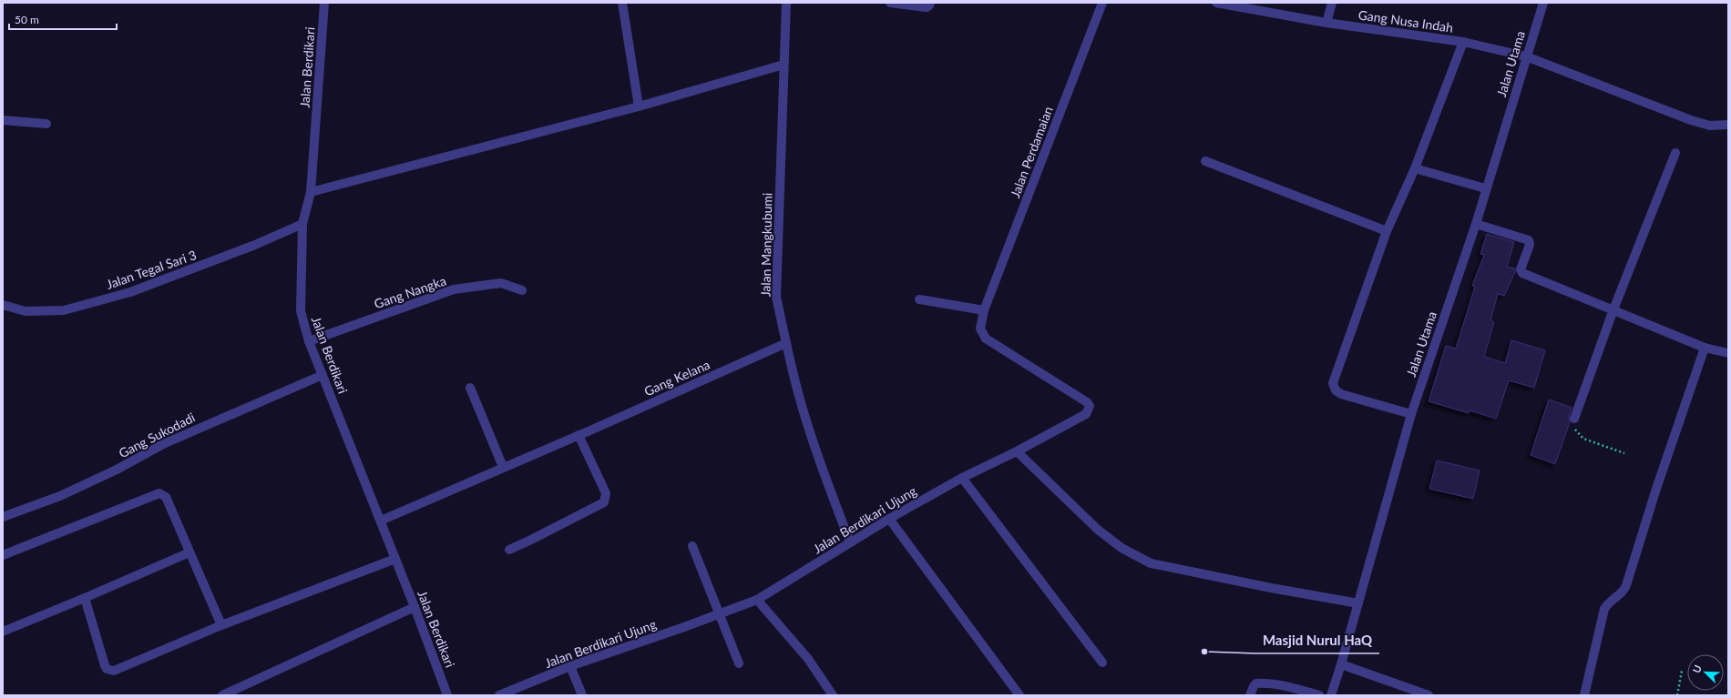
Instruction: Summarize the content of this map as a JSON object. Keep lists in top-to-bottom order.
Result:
{
  "streets": {
    "street": [
      "Gang Nusa Indah",
      "Jalan Utama",
      "Jalan Berdikari",
      "Jalan Perdamaian",
      "Jalan Mangkubumi",
      "Jalan Tegal Sari 3",
      "Gang Nangka",
      "Gang Kelana",
      "Gang Sukodadi",
      "Jalan Berdikari Ujung"
    ]
  },
  "crossings": [
    ["Gang Nusa Indah", "Jalan Utama"],
    ["Jalan Berdikari", "Jalan Tegal Sari 3"],
    ["Jalan Berdikari", "Gang Nangka"],
    ["Jalan Berdikari", "Gang Kelana"],
    ["Jalan Berdikari", "Gang Sukodadi"],
    ["Jalan Perdamaian", "Jalan Berdikari Ujung"],
    ["Jalan Mangkubumi", "Gang Kelana"],
    ["Jalan Mangkubumi", "Jalan Berdikari Ujung"]
  ],
  "places": ["Masjid Nurul HaQ"],
  "scale_bar": "50 m",
  "north": "top left"
}
